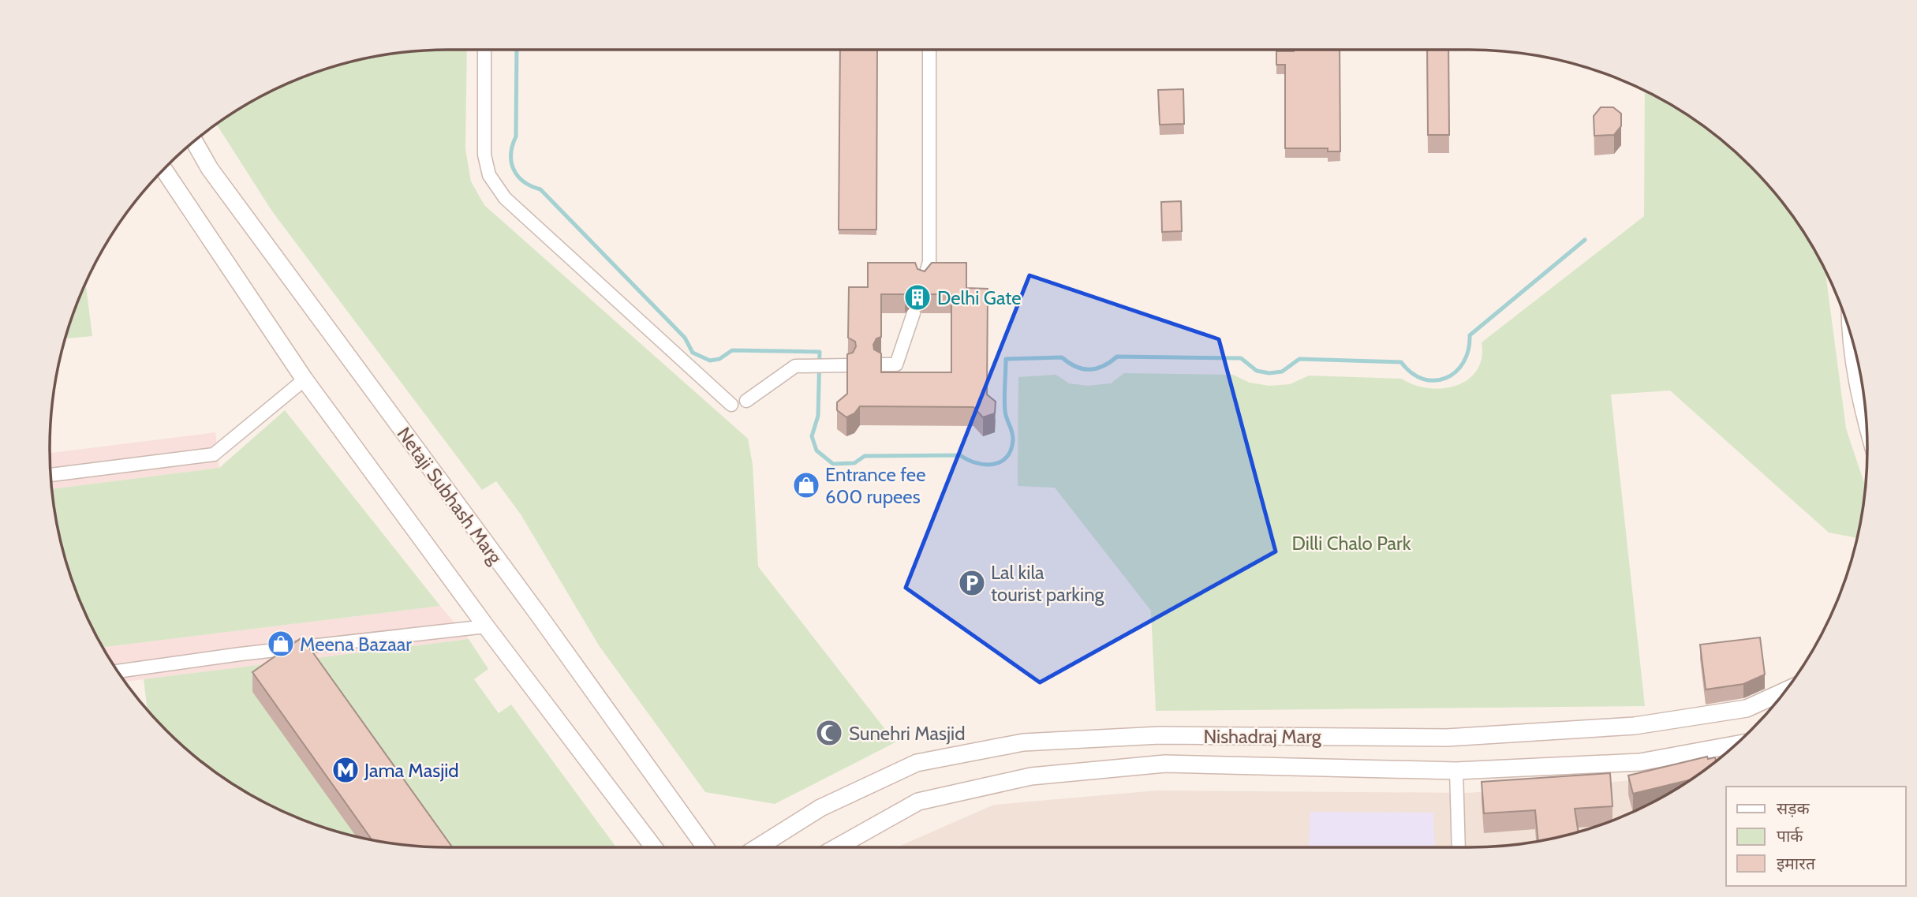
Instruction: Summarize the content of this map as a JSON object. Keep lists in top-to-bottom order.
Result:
{
  "streets": {
    "main road": ["Netaji Subhash Marg", "Nishadraj Marg"]
  },
  "parks": ["Dilli Chalo Park"],
  "places": {
    "building": ["Delhi Gate"],
    "shop": ["Entrance fee 600 rupees", "Meena Bazaar"],
    "parking": ["Lal kila tourist parking"],
    "mosque": ["Sunehri Masjid"],
    "metro station": ["Jama Masjid"]
  },
  "legend": ["सड़क", "पार्क", "इमारत"]
}
